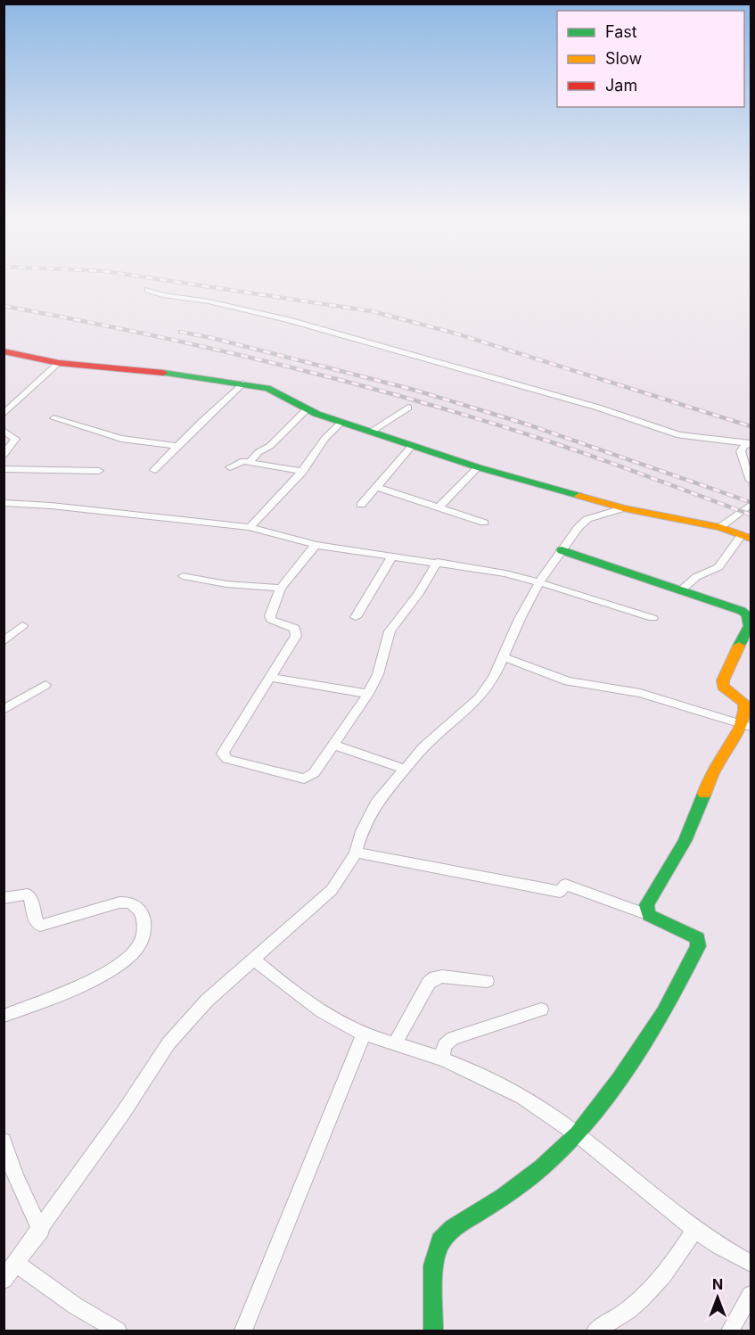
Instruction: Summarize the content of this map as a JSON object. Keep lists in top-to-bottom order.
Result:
{
  "legend": ["Fast", "Slow", "Jam"],
  "north": "top"
}
